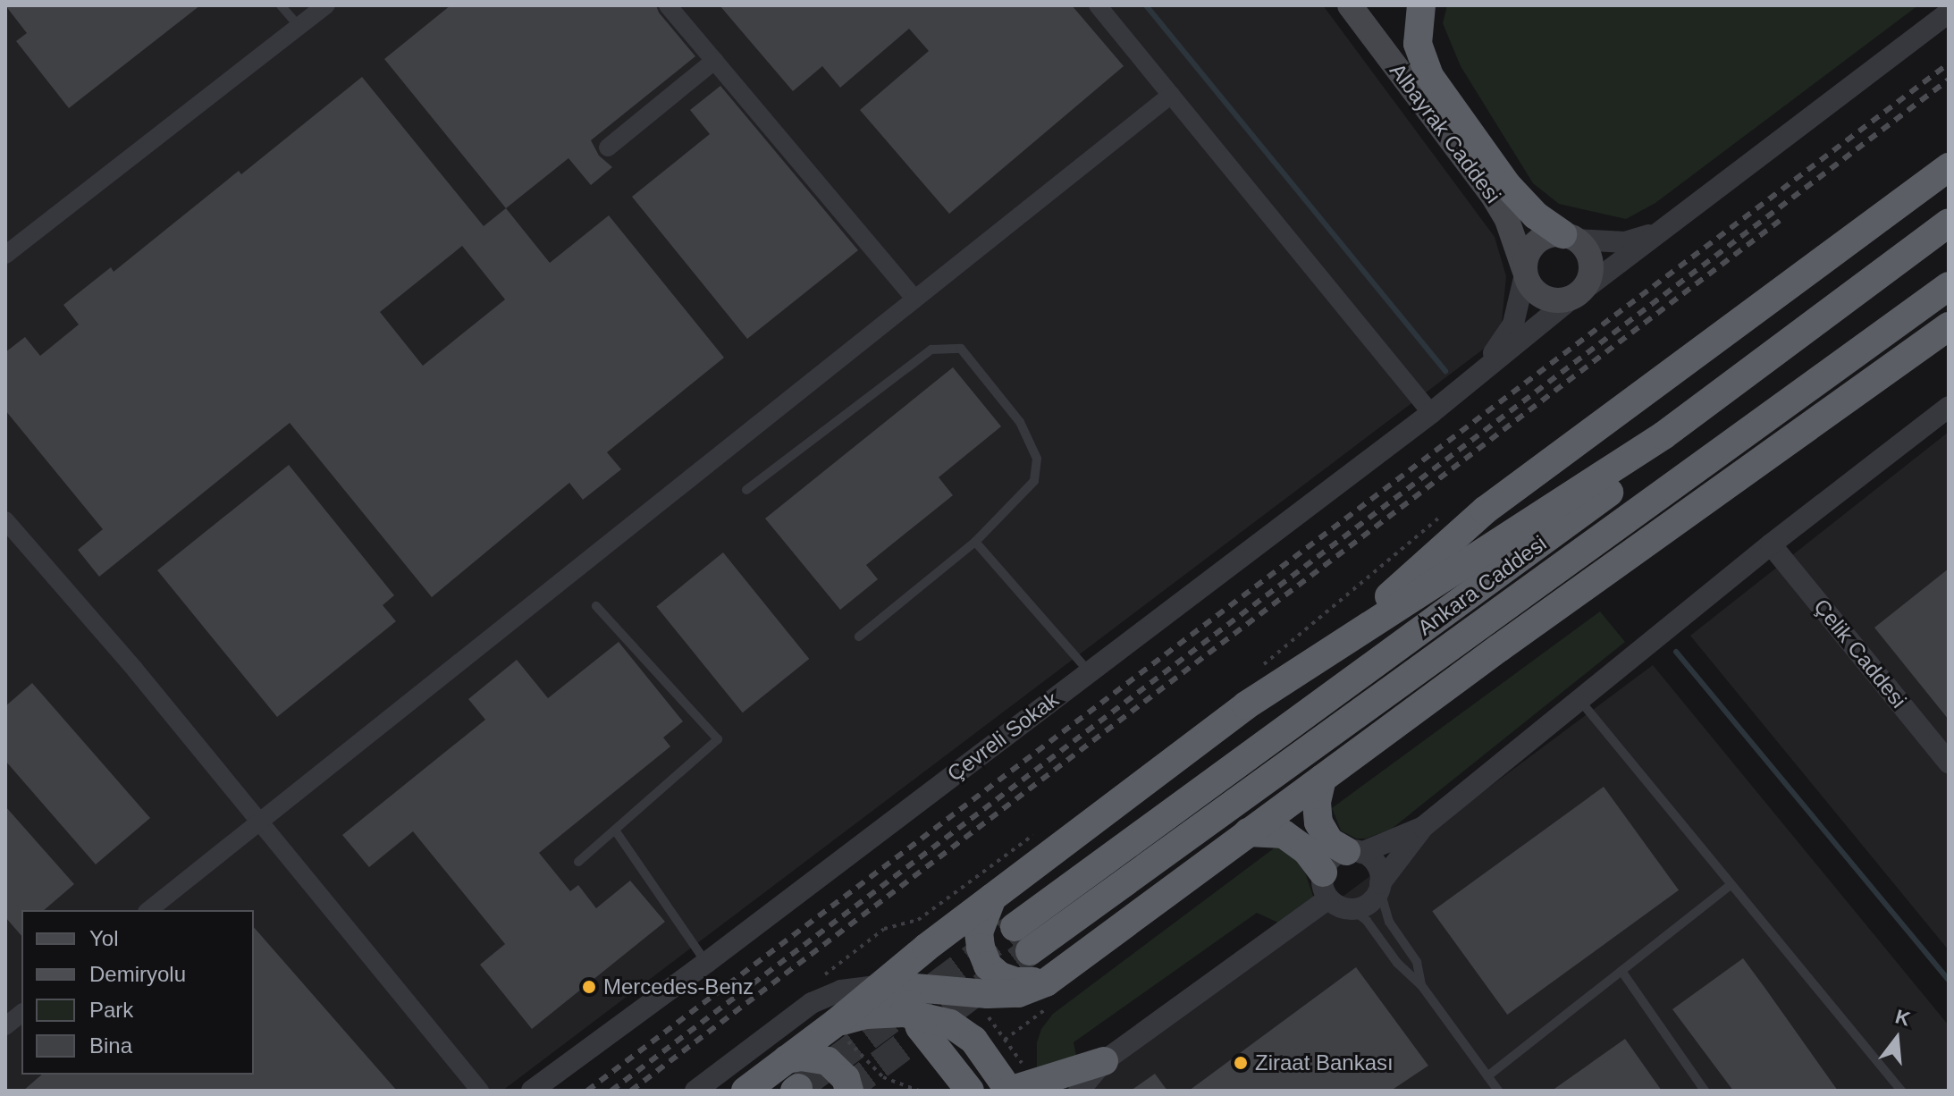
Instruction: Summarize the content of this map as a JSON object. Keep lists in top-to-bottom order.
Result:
{
  "streets": {
    "highway": ["Ankara Caddesi"],
    "main road": ["Albayrak Caddesi"],
    "street": ["Çelik Caddesi", "Çevreli Sokak"]
  },
  "places": ["Mercedes-Benz", "Ziraat Bankası"],
  "legend": [
    "Yol",
    "Demiryolu",
    "Park",
    "Bina"
  ],
  "north": "top"
}
